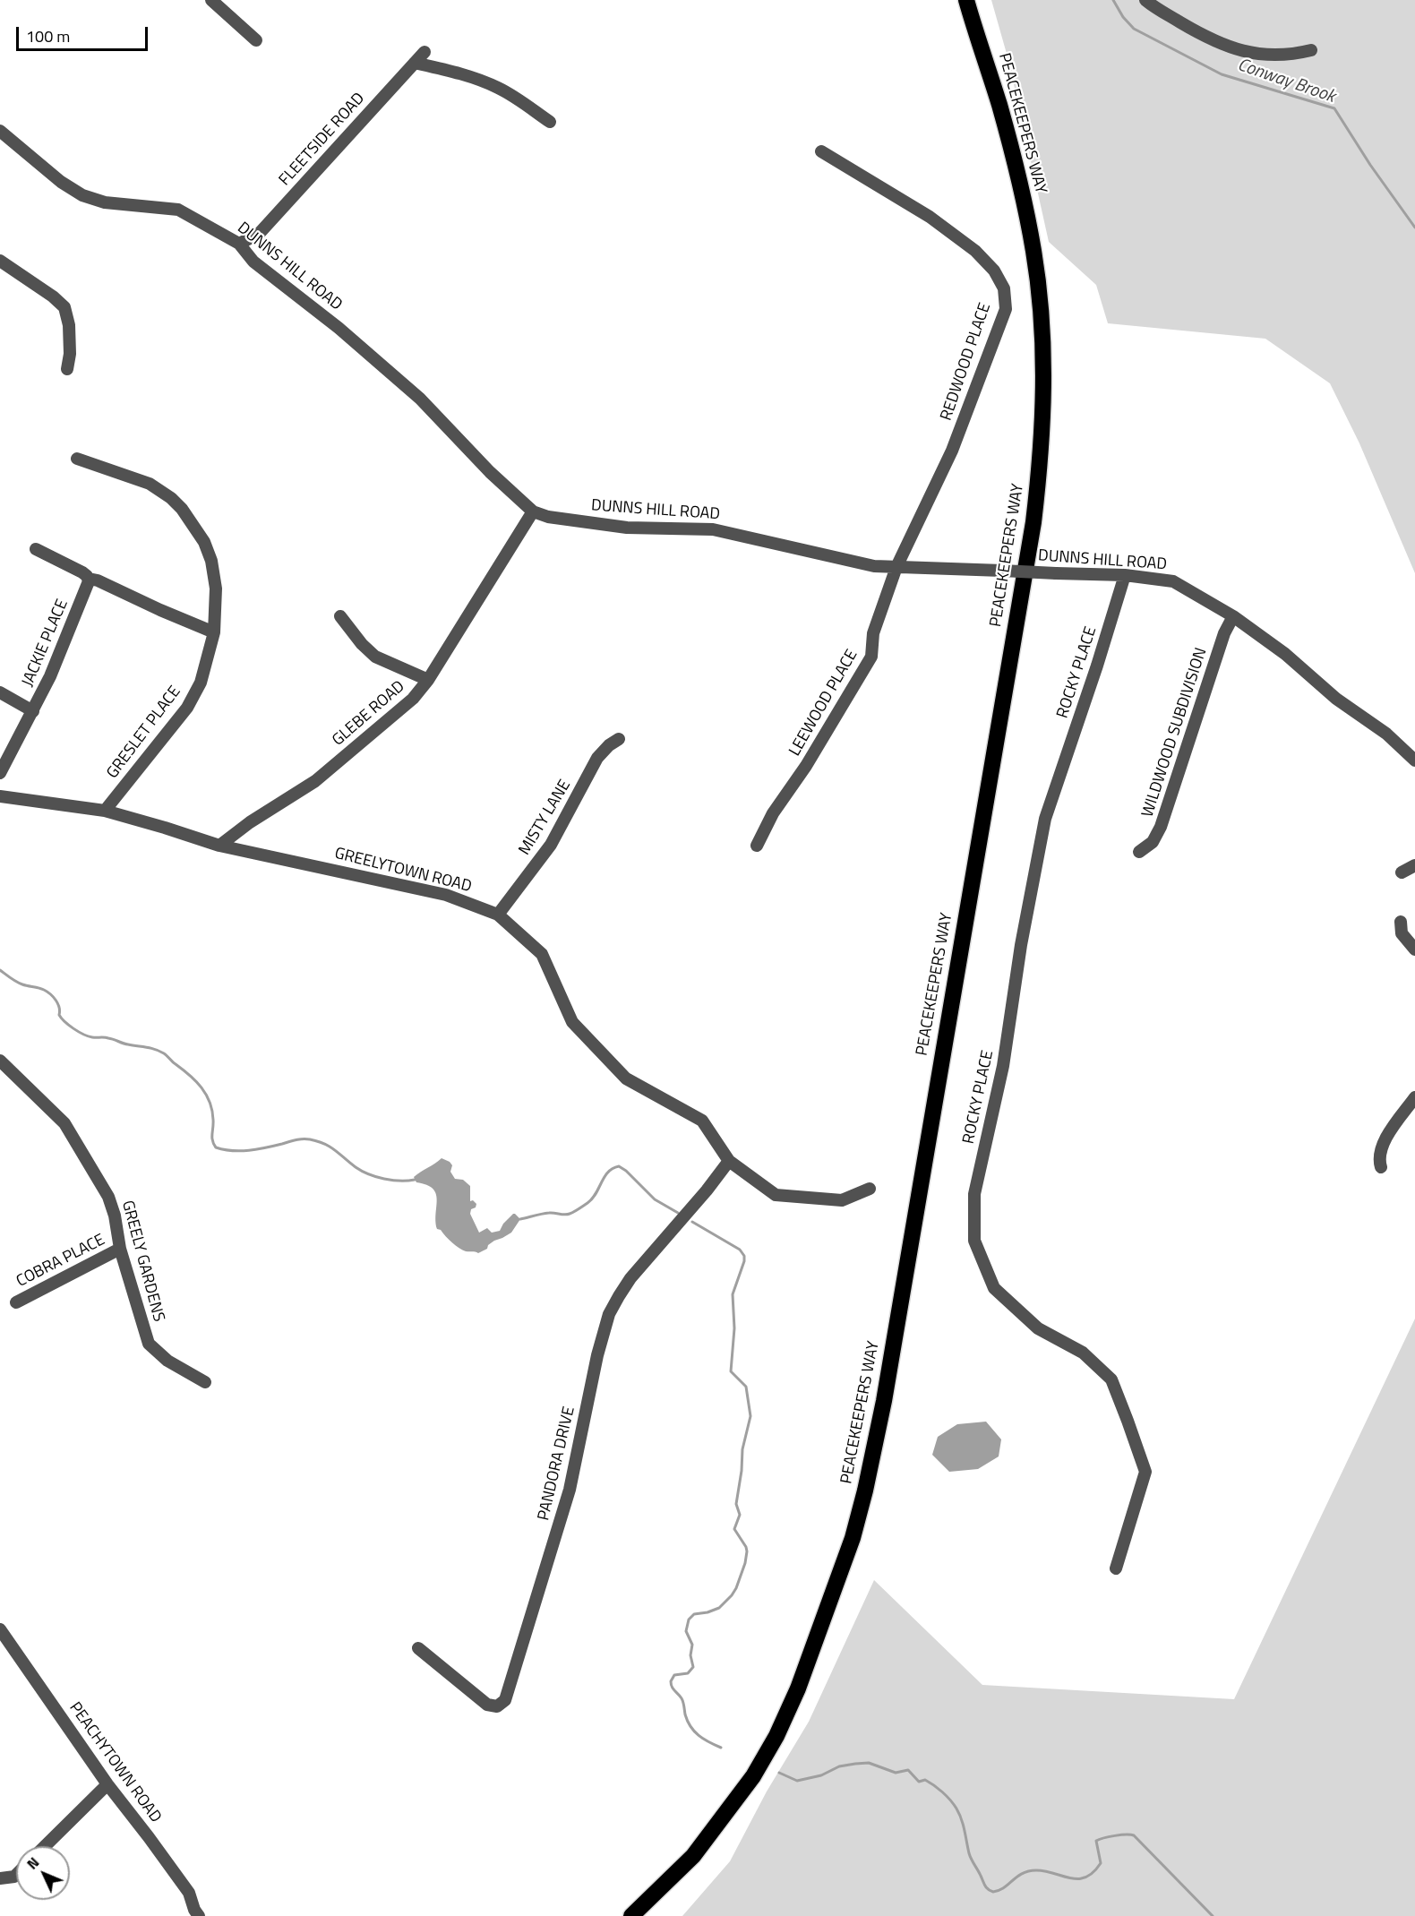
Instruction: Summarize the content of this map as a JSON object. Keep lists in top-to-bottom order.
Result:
{
  "streets": {
    "highway": ["PEACEKEEPERS WAY"],
    "street": [
      "FLEETSIDE ROAD",
      "DUNNS HILL ROAD",
      "REDWOOD PLACE",
      "JACKIE PLACE",
      "ROCKY PLACE",
      "LEEWOOD PLACE",
      "GLEBE ROAD",
      "GRESLET PLACE",
      "WILDWOOD SUBDIVISION",
      "MISTY LANE",
      "GREELYTOWN ROAD",
      "COBRA PLACE",
      "GREELY GARDENS",
      "PANDORA DRIVE",
      "PEACHYTOWN ROAD"
    ]
  },
  "crossings": [
    ["FLEETSIDE ROAD", "DUNNS HILL ROAD"],
    ["DUNNS HILL ROAD", "REDWOOD PLACE"],
    ["DUNNS HILL ROAD", "ROCKY PLACE"],
    ["DUNNS HILL ROAD", "LEEWOOD PLACE"],
    ["DUNNS HILL ROAD", "GLEBE ROAD"],
    ["DUNNS HILL ROAD", "WILDWOOD SUBDIVISION"],
    ["REDWOOD PLACE", "LEEWOOD PLACE"],
    ["GLEBE ROAD", "GREELYTOWN ROAD"],
    ["GRESLET PLACE", "GREELYTOWN ROAD"],
    ["MISTY LANE", "GREELYTOWN ROAD"],
    ["GREELYTOWN ROAD", "PANDORA DRIVE"],
    ["COBRA PLACE", "GREELY GARDENS"]
  ],
  "water": ["Conway Brook"],
  "scale_bar": "100 m",
  "north": "top left"
}
